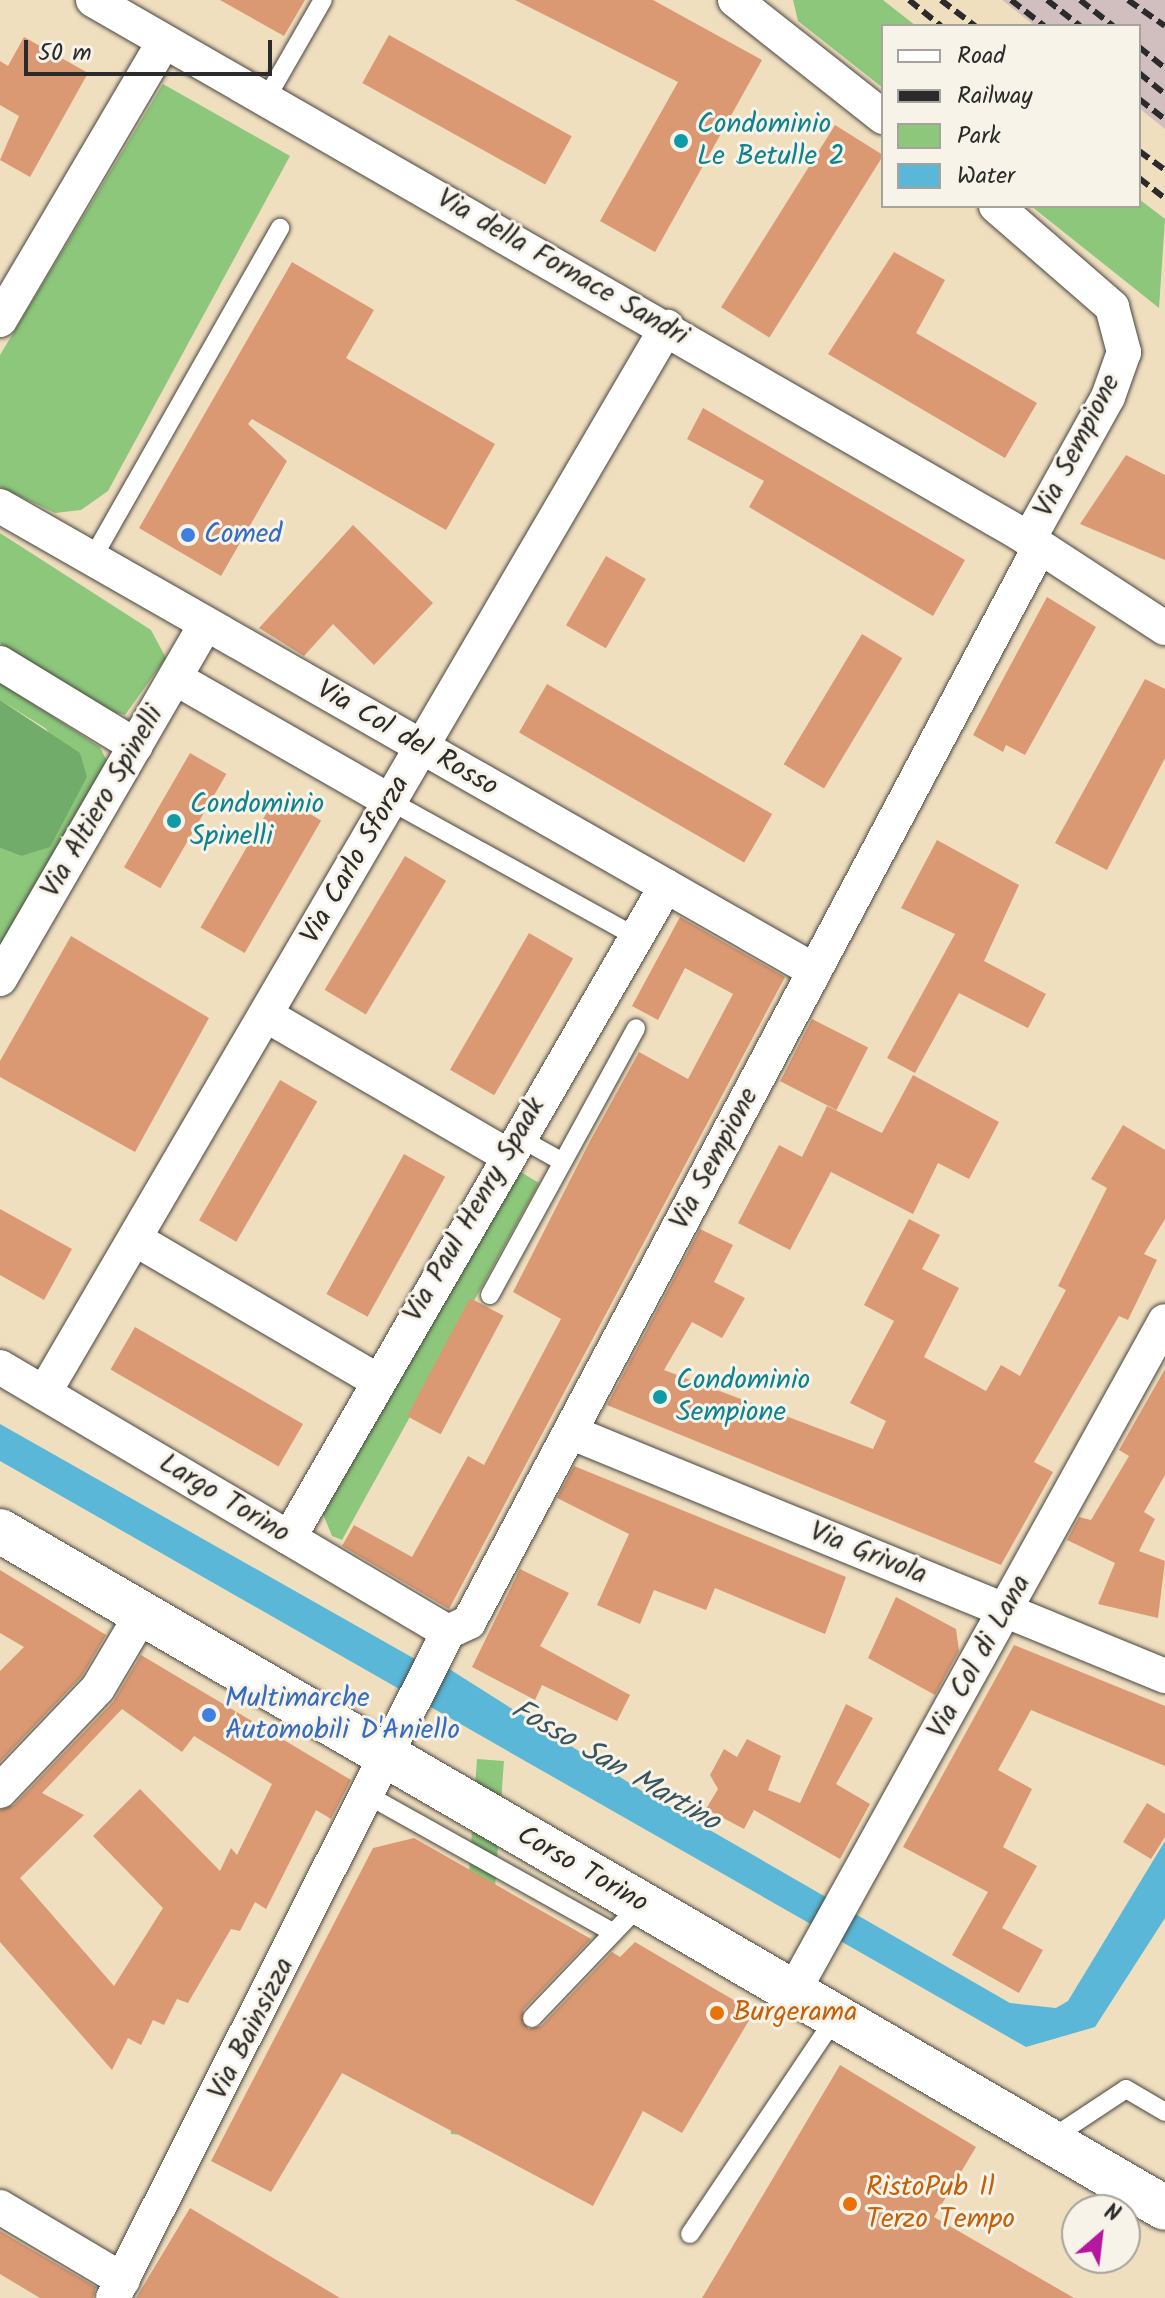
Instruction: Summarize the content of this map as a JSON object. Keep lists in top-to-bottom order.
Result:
{
  "streets": {
    "main road": ["Corso Torino"],
    "street": [
      "Via della Fornace Sandri",
      "Via Sempione",
      "Via Col del Rosso",
      "Via Altiero Spinelli",
      "Via Carlo Sforza",
      "Via Paul Henry Spaak",
      "Largo Torino",
      "Via Grivola",
      "Via Col di Lana",
      "Via Bainsizza"
    ]
  },
  "crossings": [
    ["Via della Fornace Sandri", "Via Sempione"],
    ["Via della Fornace Sandri", "Via Carlo Sforza"],
    ["Via Sempione", "Via Col del Rosso"],
    ["Via Sempione", "Largo Torino"],
    ["Via Sempione", "Via Grivola"],
    ["Via Sempione", "Corso Torino"],
    ["Via Sempione", "Via Bainsizza"],
    ["Via Col del Rosso", "Via Altiero Spinelli"],
    ["Via Col del Rosso", "Via Carlo Sforza"],
    ["Via Col del Rosso", "Via Paul Henry Spaak"],
    ["Via Carlo Sforza", "Largo Torino"],
    ["Via Paul Henry Spaak", "Largo Torino"],
    ["Via Grivola", "Via Col di Lana"],
    ["Via Col di Lana", "Corso Torino"],
    ["Corso Torino", "Via Bainsizza"]
  ],
  "water": ["Fosso San Martino"],
  "places": [
    "Condominio Le Betulle 2",
    "Comed",
    "Condominio Spinelli",
    "Condominio Sempione",
    "Multimarche Automobili D'Aniello",
    "Burgerama",
    "RistoPub Il Terzo Tempo"
  ],
  "legend": [
    "Road",
    "Railway",
    "Park",
    "Water"
  ],
  "scale_bar": "50 m",
  "north": "top right"
}
